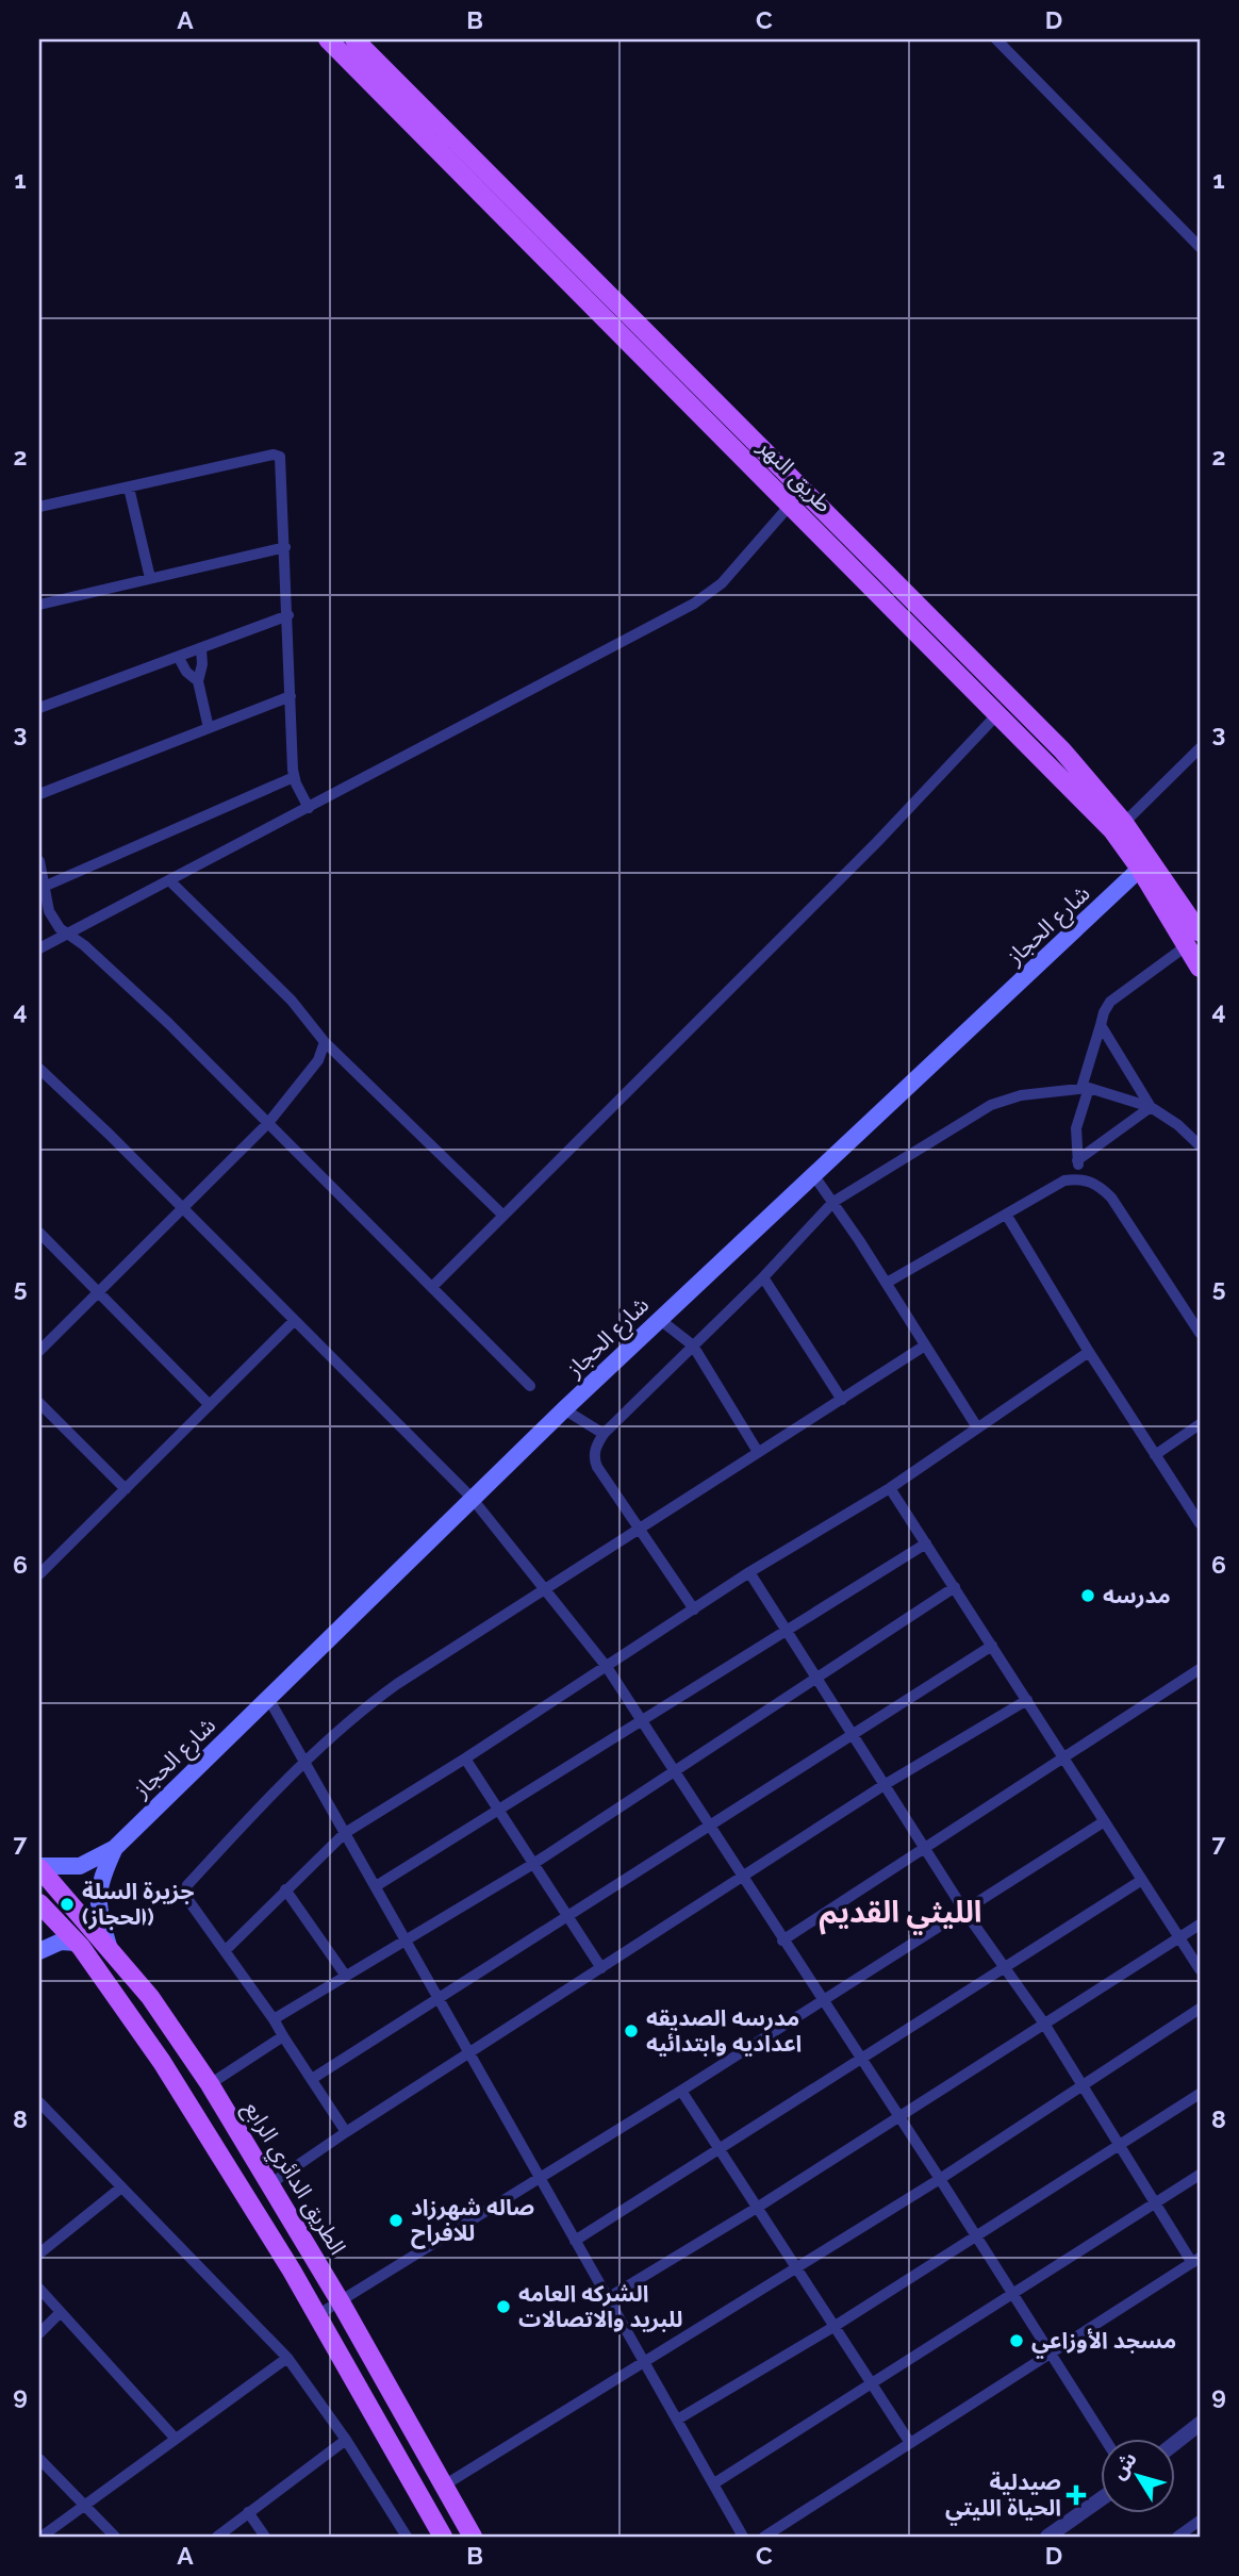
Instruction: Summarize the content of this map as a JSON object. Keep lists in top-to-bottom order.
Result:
{
  "streets": {
    "main road": ["طريق النهر", "شارع الحجاز", "الطريق الدائري الرابع"]
  },
  "crossings": [
    ["طريق النهر", "شارع الحجاز"],
    ["شارع الحجاز", "الطريق الدائري الرابع"]
  ],
  "districts": ["الليثي القديم"],
  "places": {
    "other": [
      "مدرسه",
      "جزيرة السلة (الحجاز)",
      "مدرسه الصديقه اعداديه وابتدائيه",
      "صاله شهرزاد للافراح",
      "الشركه العامه للبريد والاتصالات",
      "مسجد الأوزاعي"
    ],
    "health": ["صيدلية الحياة الليتي"]
  },
  "north": "top left",
  "grid": {
    "columns": [
      "A",
      "B",
      "C",
      "D"
    ],
    "rows": [
      "1",
      "2",
      "3",
      "4",
      "5",
      "6",
      "7",
      "8",
      "9"
    ]
  }
}
